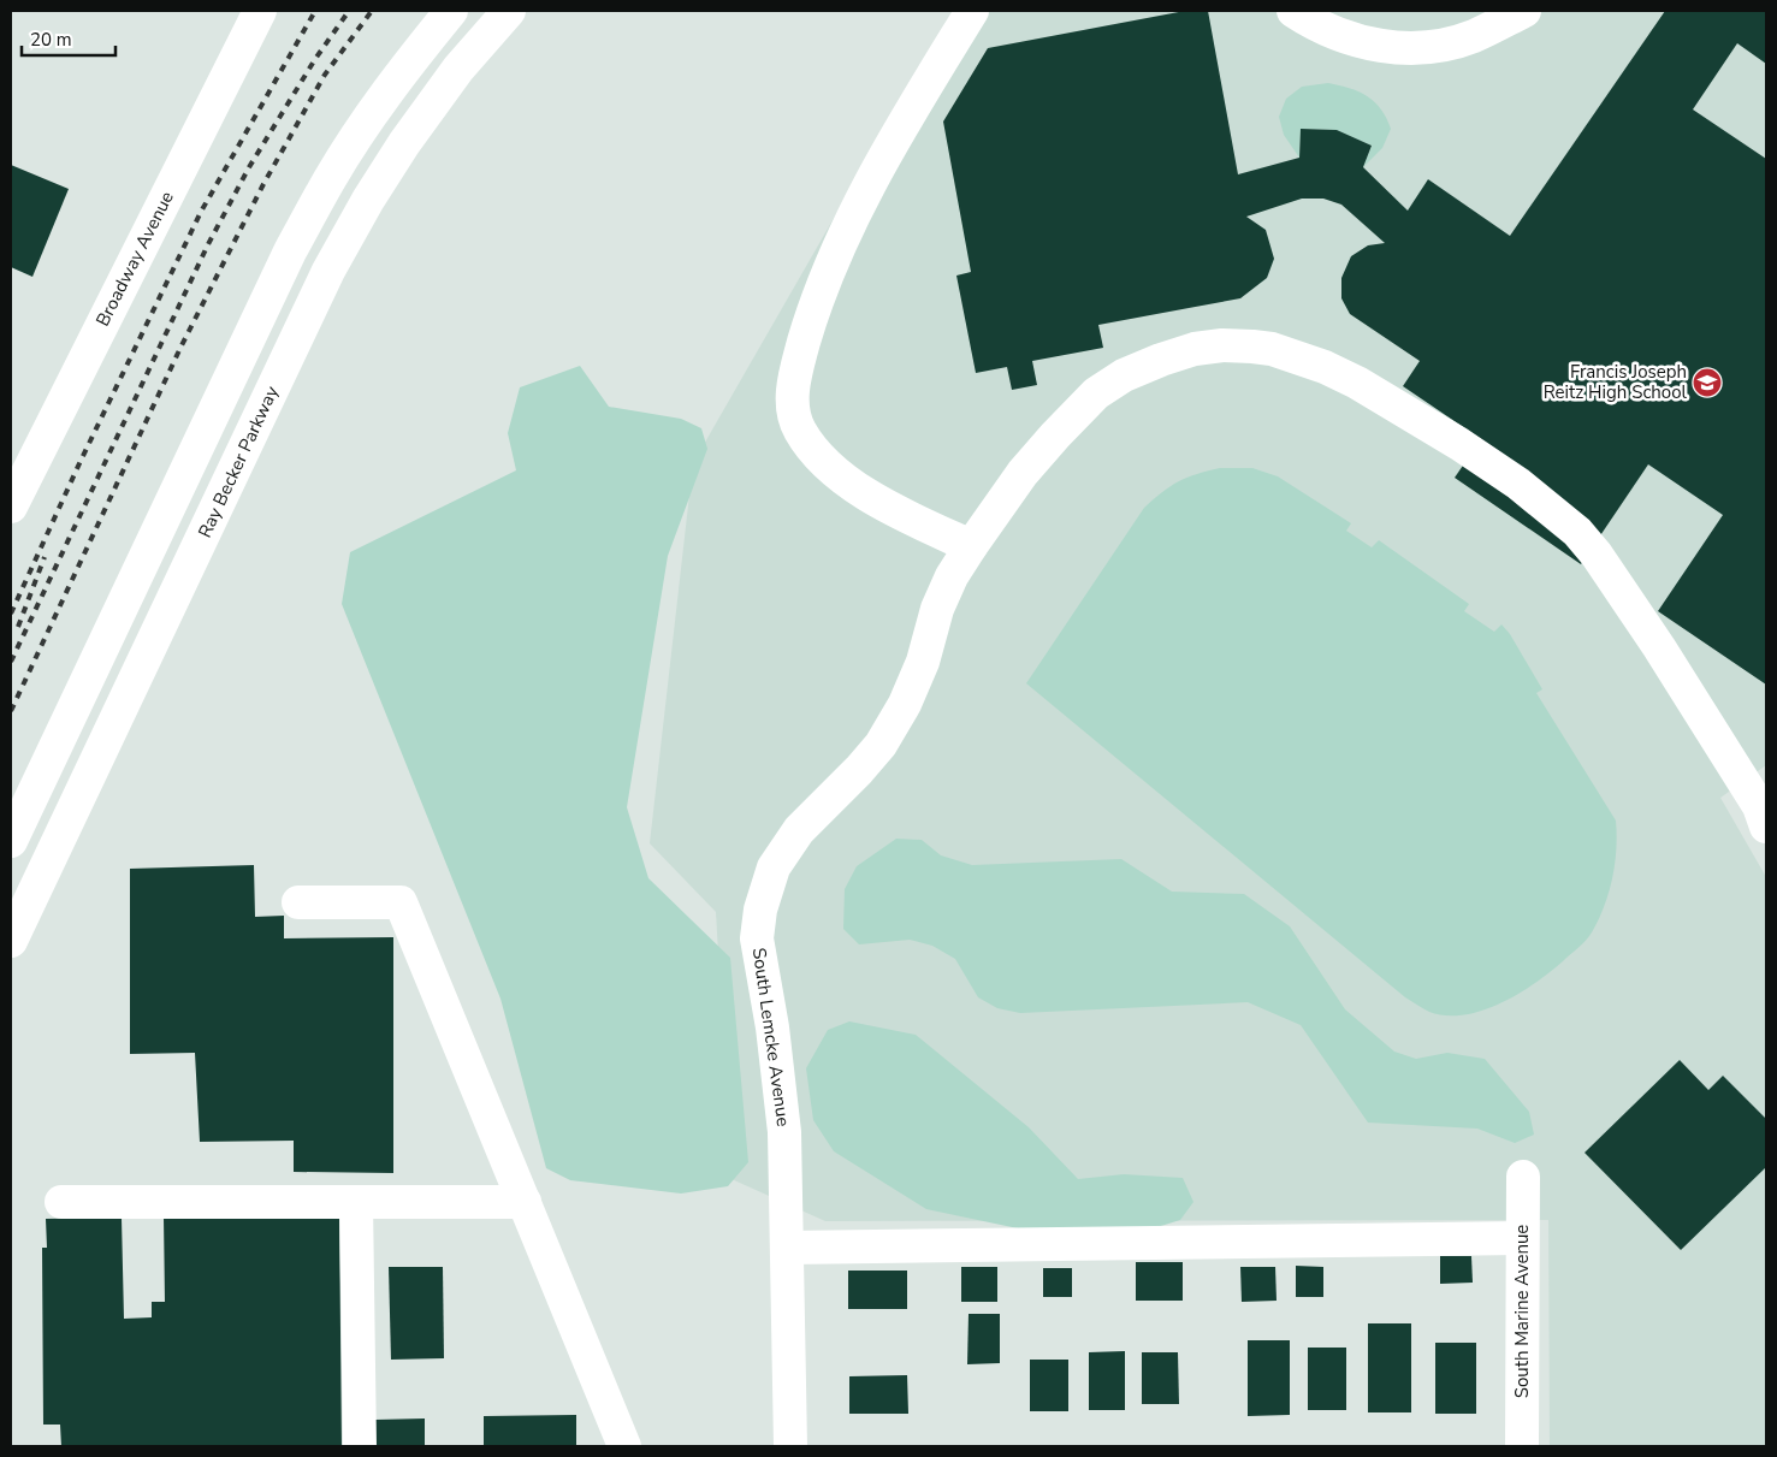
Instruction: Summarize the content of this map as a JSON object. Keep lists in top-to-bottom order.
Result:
{
  "streets": {
    "street": [
      "Broadway Avenue",
      "Ray Becker Parkway",
      "South Lemcke Avenue",
      "South Marine Avenue"
    ]
  },
  "places": {
    "school or university": ["Francis Joseph Reitz High School"]
  },
  "scale_bar": "20 m"
}
